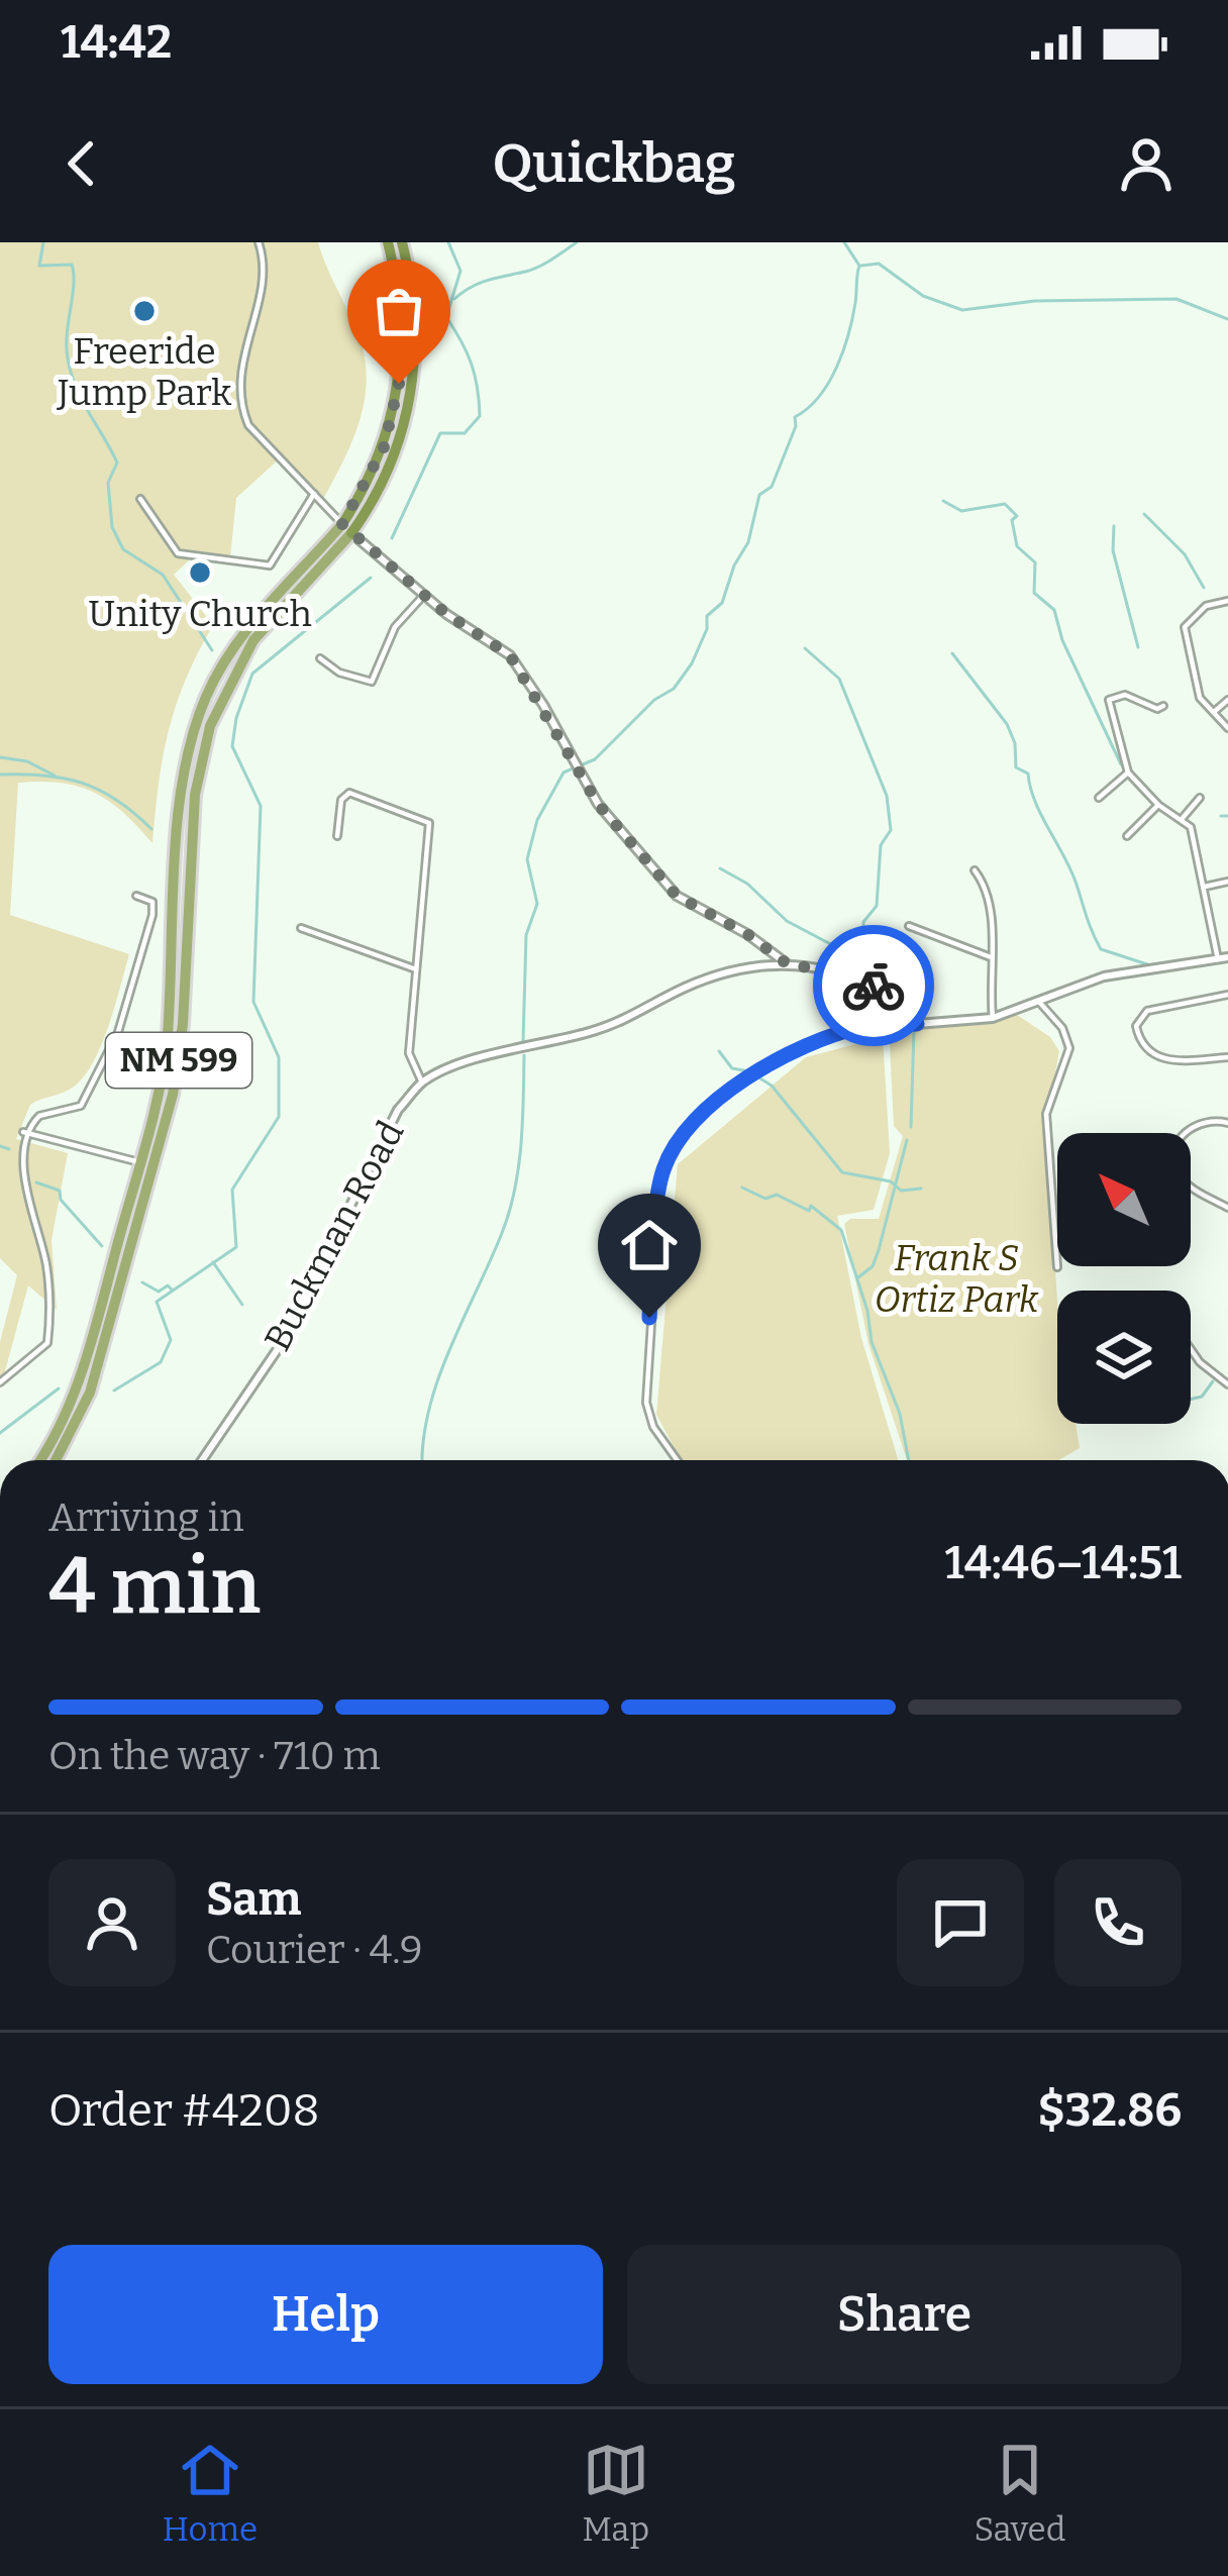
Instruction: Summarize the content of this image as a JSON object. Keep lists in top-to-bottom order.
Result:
{
  "streets": {
    "highway": ["NM 599"],
    "street": ["Buckman Road"]
  },
  "parks": ["Frank S Ortiz Park"],
  "places": ["Freeride Jump Park", "Unity Church"],
  "north": "top left",
  "page": {
    "status": "14:42",
    "header": "Quickbag",
    "heading": ["4 min", "Arriving in", "14:46–14:51"],
    "panel": [
      "Sam",
      "Courier · 4.9",
      "Order #4208",
      "$32.86"
    ],
    "bar": "On the way · 710 m",
    "buttons": ["Help", "Share"],
    "tabs": ["Home", "Map", "Saved"]
  }
}
